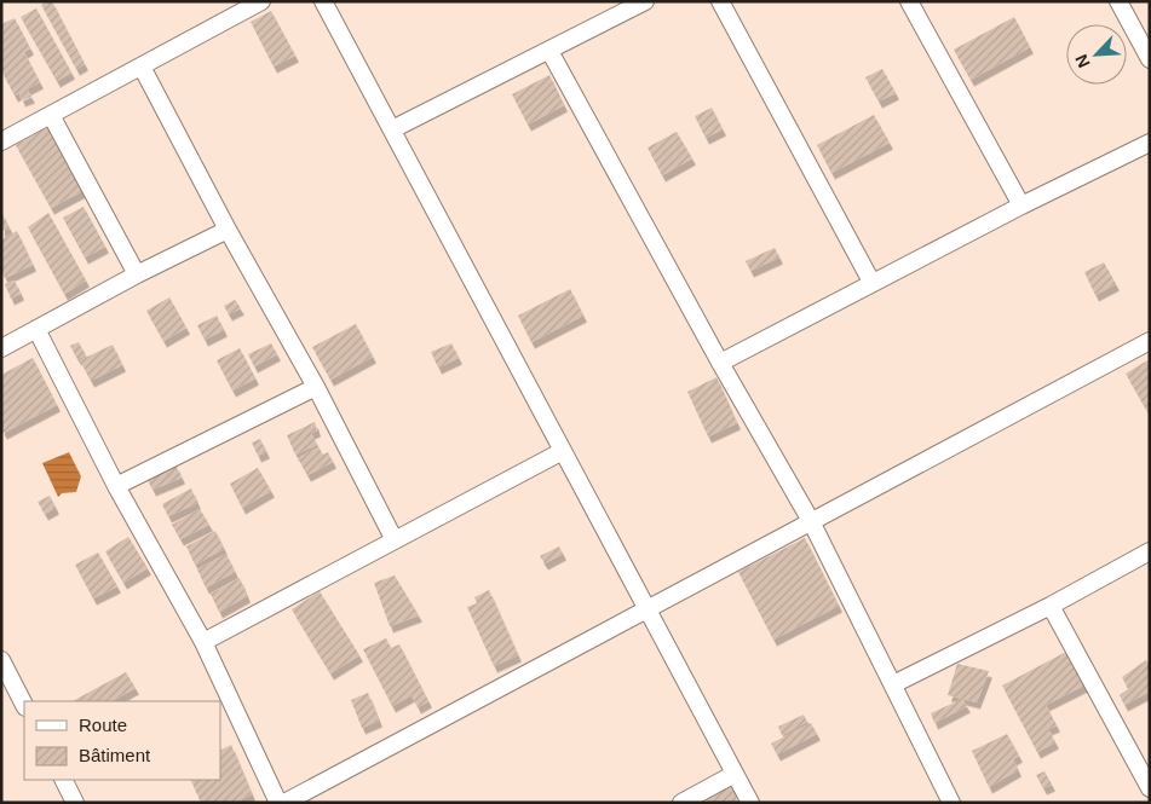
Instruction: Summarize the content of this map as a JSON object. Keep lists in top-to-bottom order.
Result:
{
  "legend": ["Route", "Bâtiment"],
  "north": "bottom left"
}
